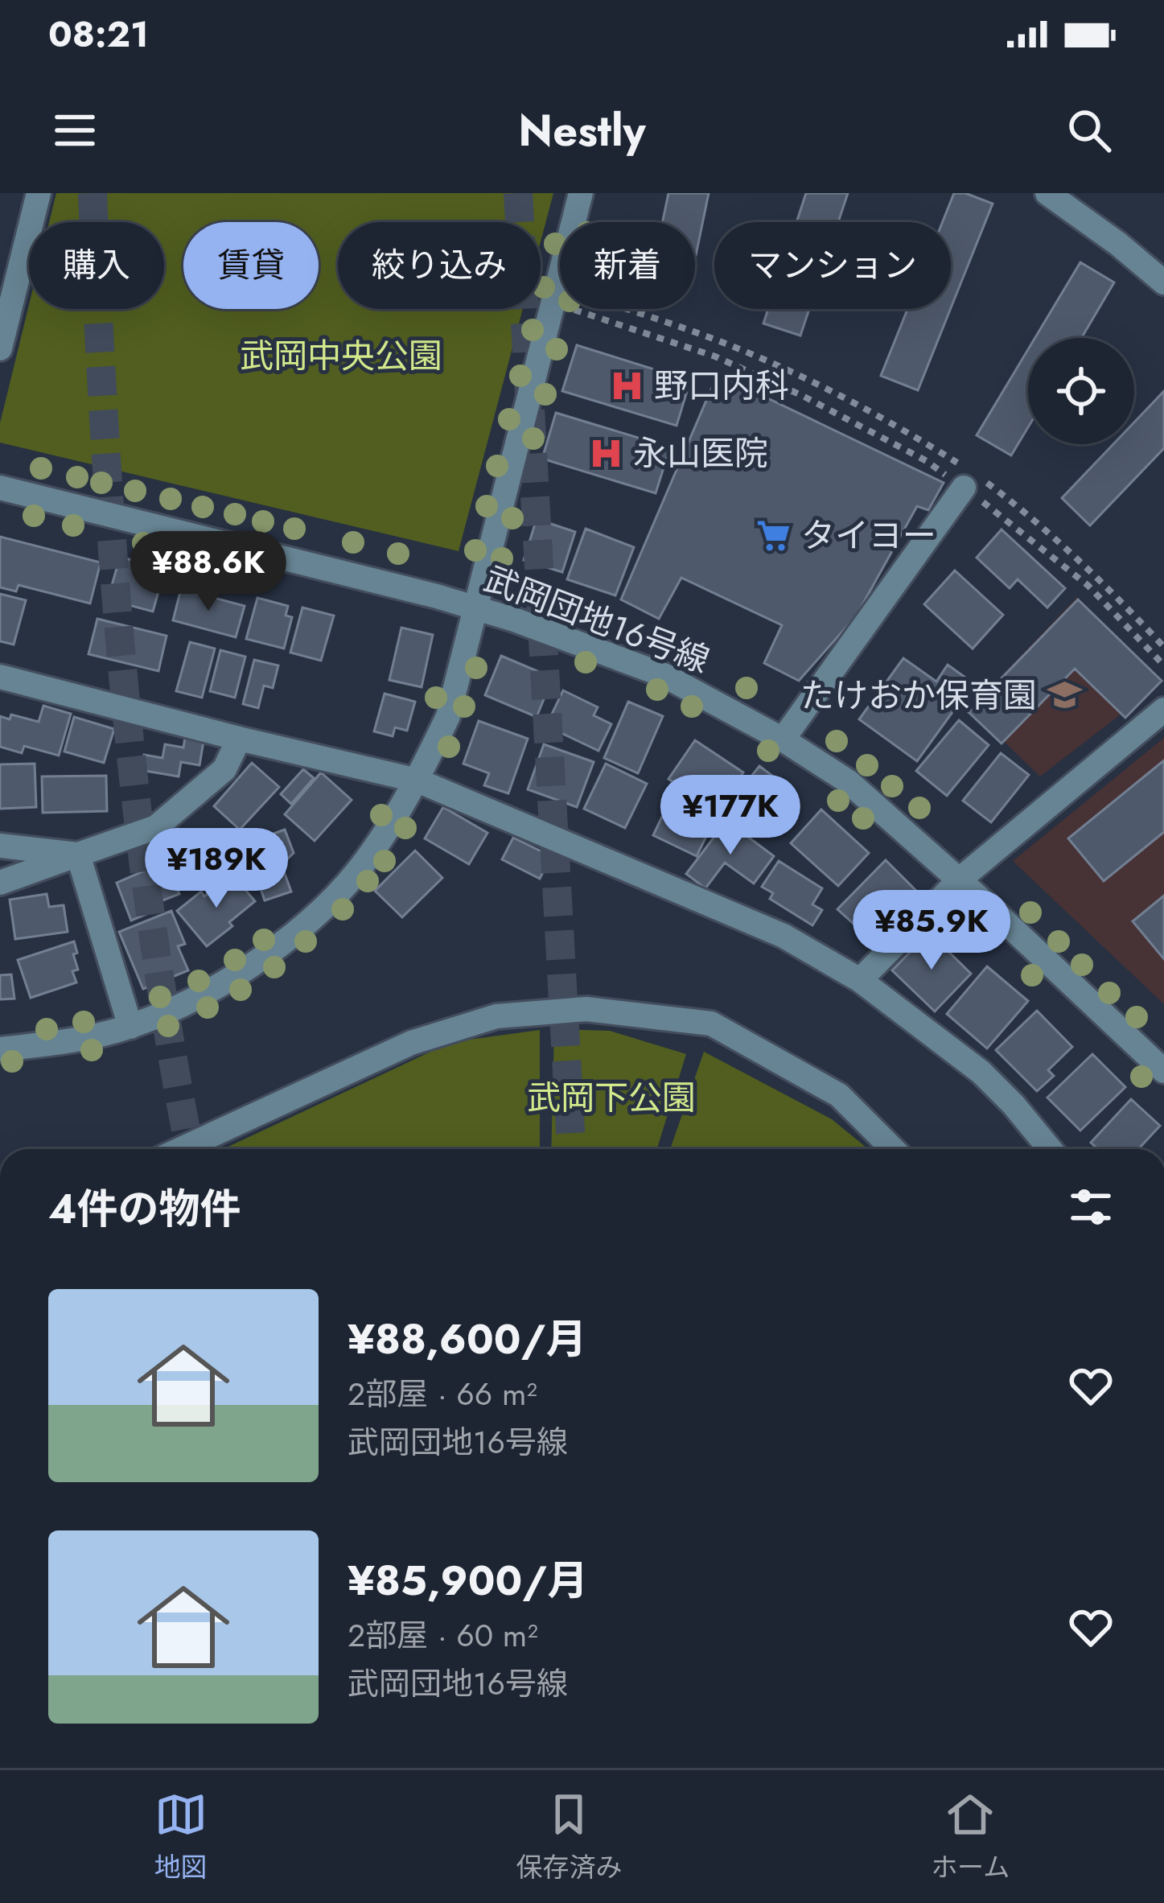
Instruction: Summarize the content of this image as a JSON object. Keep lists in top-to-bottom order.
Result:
{
  "streets": {
    "street": ["武岡団地16号線"]
  },
  "parks": ["武岡中央公園", "武岡下公園"],
  "places": {
    "hospital": ["野口内科", "永山医院"],
    "supermarket": ["タイヨー"],
    "school or university": ["たけおか保育園"]
  },
  "page": {
    "status": "08:21",
    "header": "Nestly",
    "chip": [
      "購入",
      "賃貸",
      "絞り込み",
      "新着",
      "マンション"
    ],
    "price": [
      "¥88.6K",
      "¥177K",
      "¥189K",
      "¥85.9K"
    ],
    "heading": "4件の物件",
    "list": [
      {
        "name": "¥88,600/月",
        "note": "2部屋 · 66 m² · 武岡団地16号線"
      },
      {
        "name": "¥85,900/月",
        "note": "2部屋 · 60 m² · 武岡団地16号線"
      }
    ],
    "tabs": ["地図", "保存済み", "ホーム"]
  }
}
